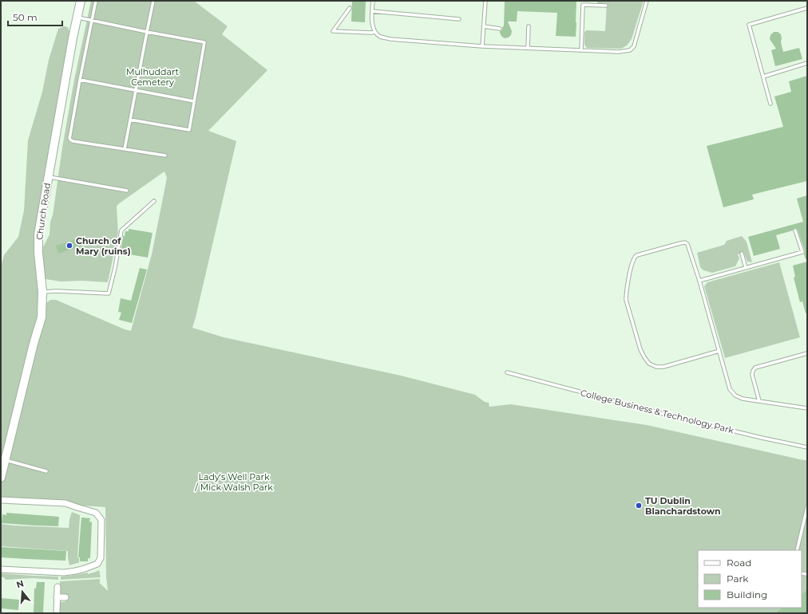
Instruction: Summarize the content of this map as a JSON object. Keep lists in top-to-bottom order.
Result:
{
  "streets": {
    "street": ["Church Road"],
    "lane": ["College Business & Technology Park"]
  },
  "parks": ["Mulhuddart Cemetery", "Lady's Well Park / Mick Walsh Park"],
  "places": ["Church of Mary (ruins)", "TU Dublin Blanchardstown"],
  "legend": ["Road", "Park", "Building"],
  "scale_bar": "50 m",
  "north": "top"
}
